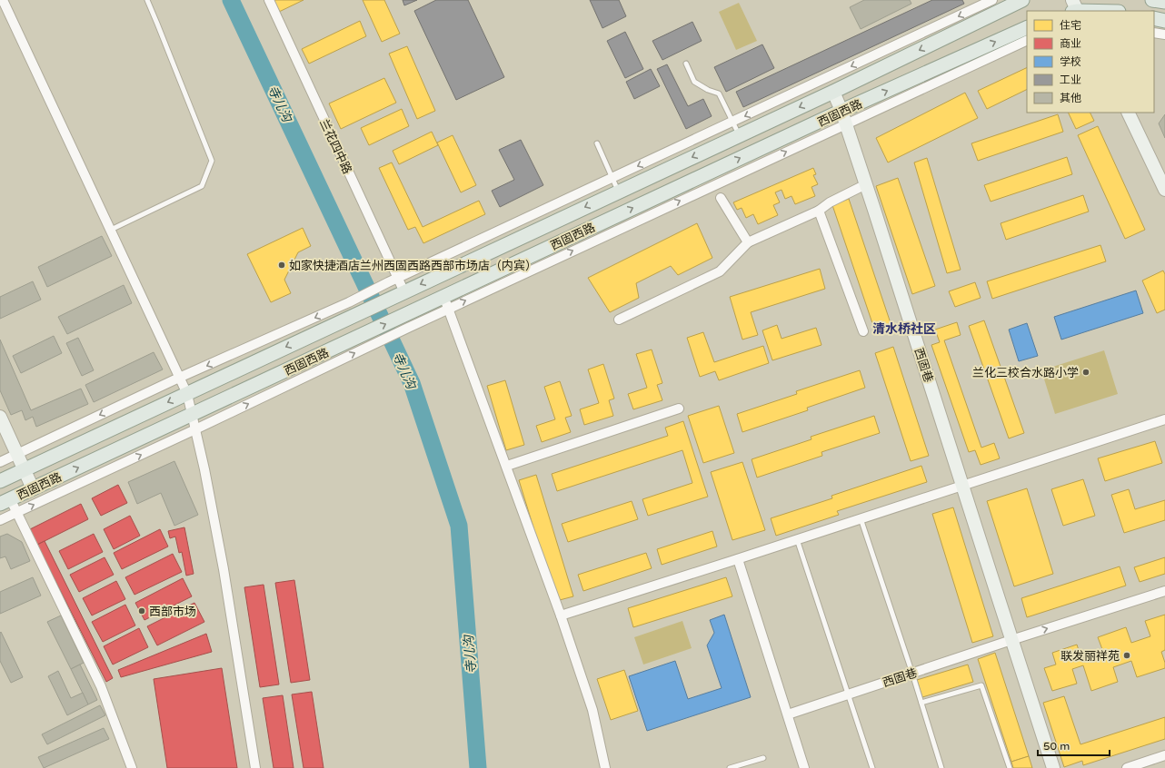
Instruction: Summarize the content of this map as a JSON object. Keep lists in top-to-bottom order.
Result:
{
  "streets": {
    "main road": ["西固西路"],
    "street": ["兰花四中路", "西固巷"]
  },
  "crossings": [
    ["西固西路", "兰花四中路"],
    ["西固西路", "西固巷"]
  ],
  "districts": ["清水桥社区"],
  "water": ["寺儿沟"],
  "places": [
    "如家快捷酒店兰州西固西路西部市场店（内宾）",
    "兰化三校合水路小学",
    "西部市场",
    "联发丽祥苑"
  ],
  "legend": [
    "住宅",
    "商业",
    "学校",
    "工业",
    "其他"
  ],
  "scale_bar": "50 m"
}
